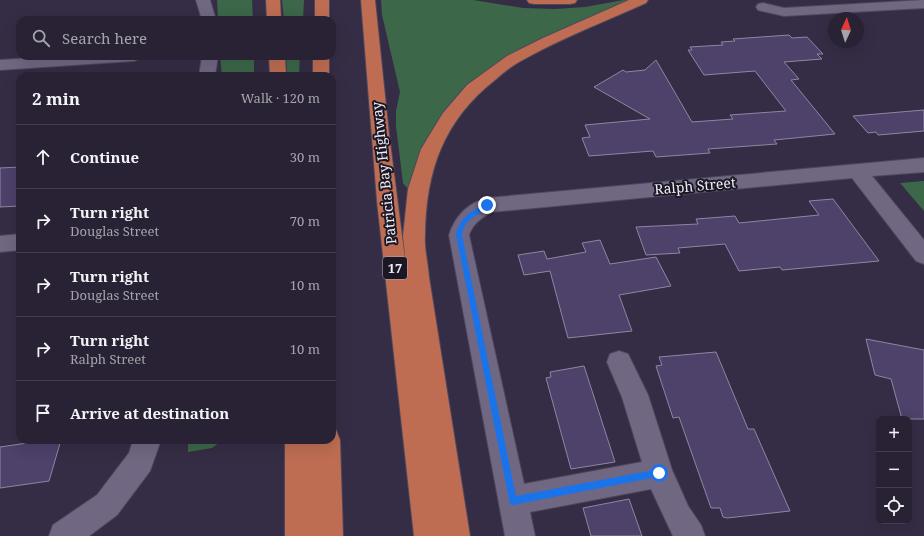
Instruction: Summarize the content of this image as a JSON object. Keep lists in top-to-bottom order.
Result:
{
  "streets": {
    "highway": ["Patricia Bay Highway", "17"],
    "street": ["Ralph Street"]
  },
  "north": "top",
  "page": {
    "search": "Search here",
    "heading": ["2 min", "Walk · 120 m"],
    "list": [
      ["Continue", "30 m"],
      ["Turn right", "Douglas Street", "70 m"],
      ["Turn right", "Douglas Street", "10 m"],
      ["Turn right", "Ralph Street", "10 m"],
      "Arrive at destination"
    ],
    "map_buttons": ["+", "−"]
  }
}
